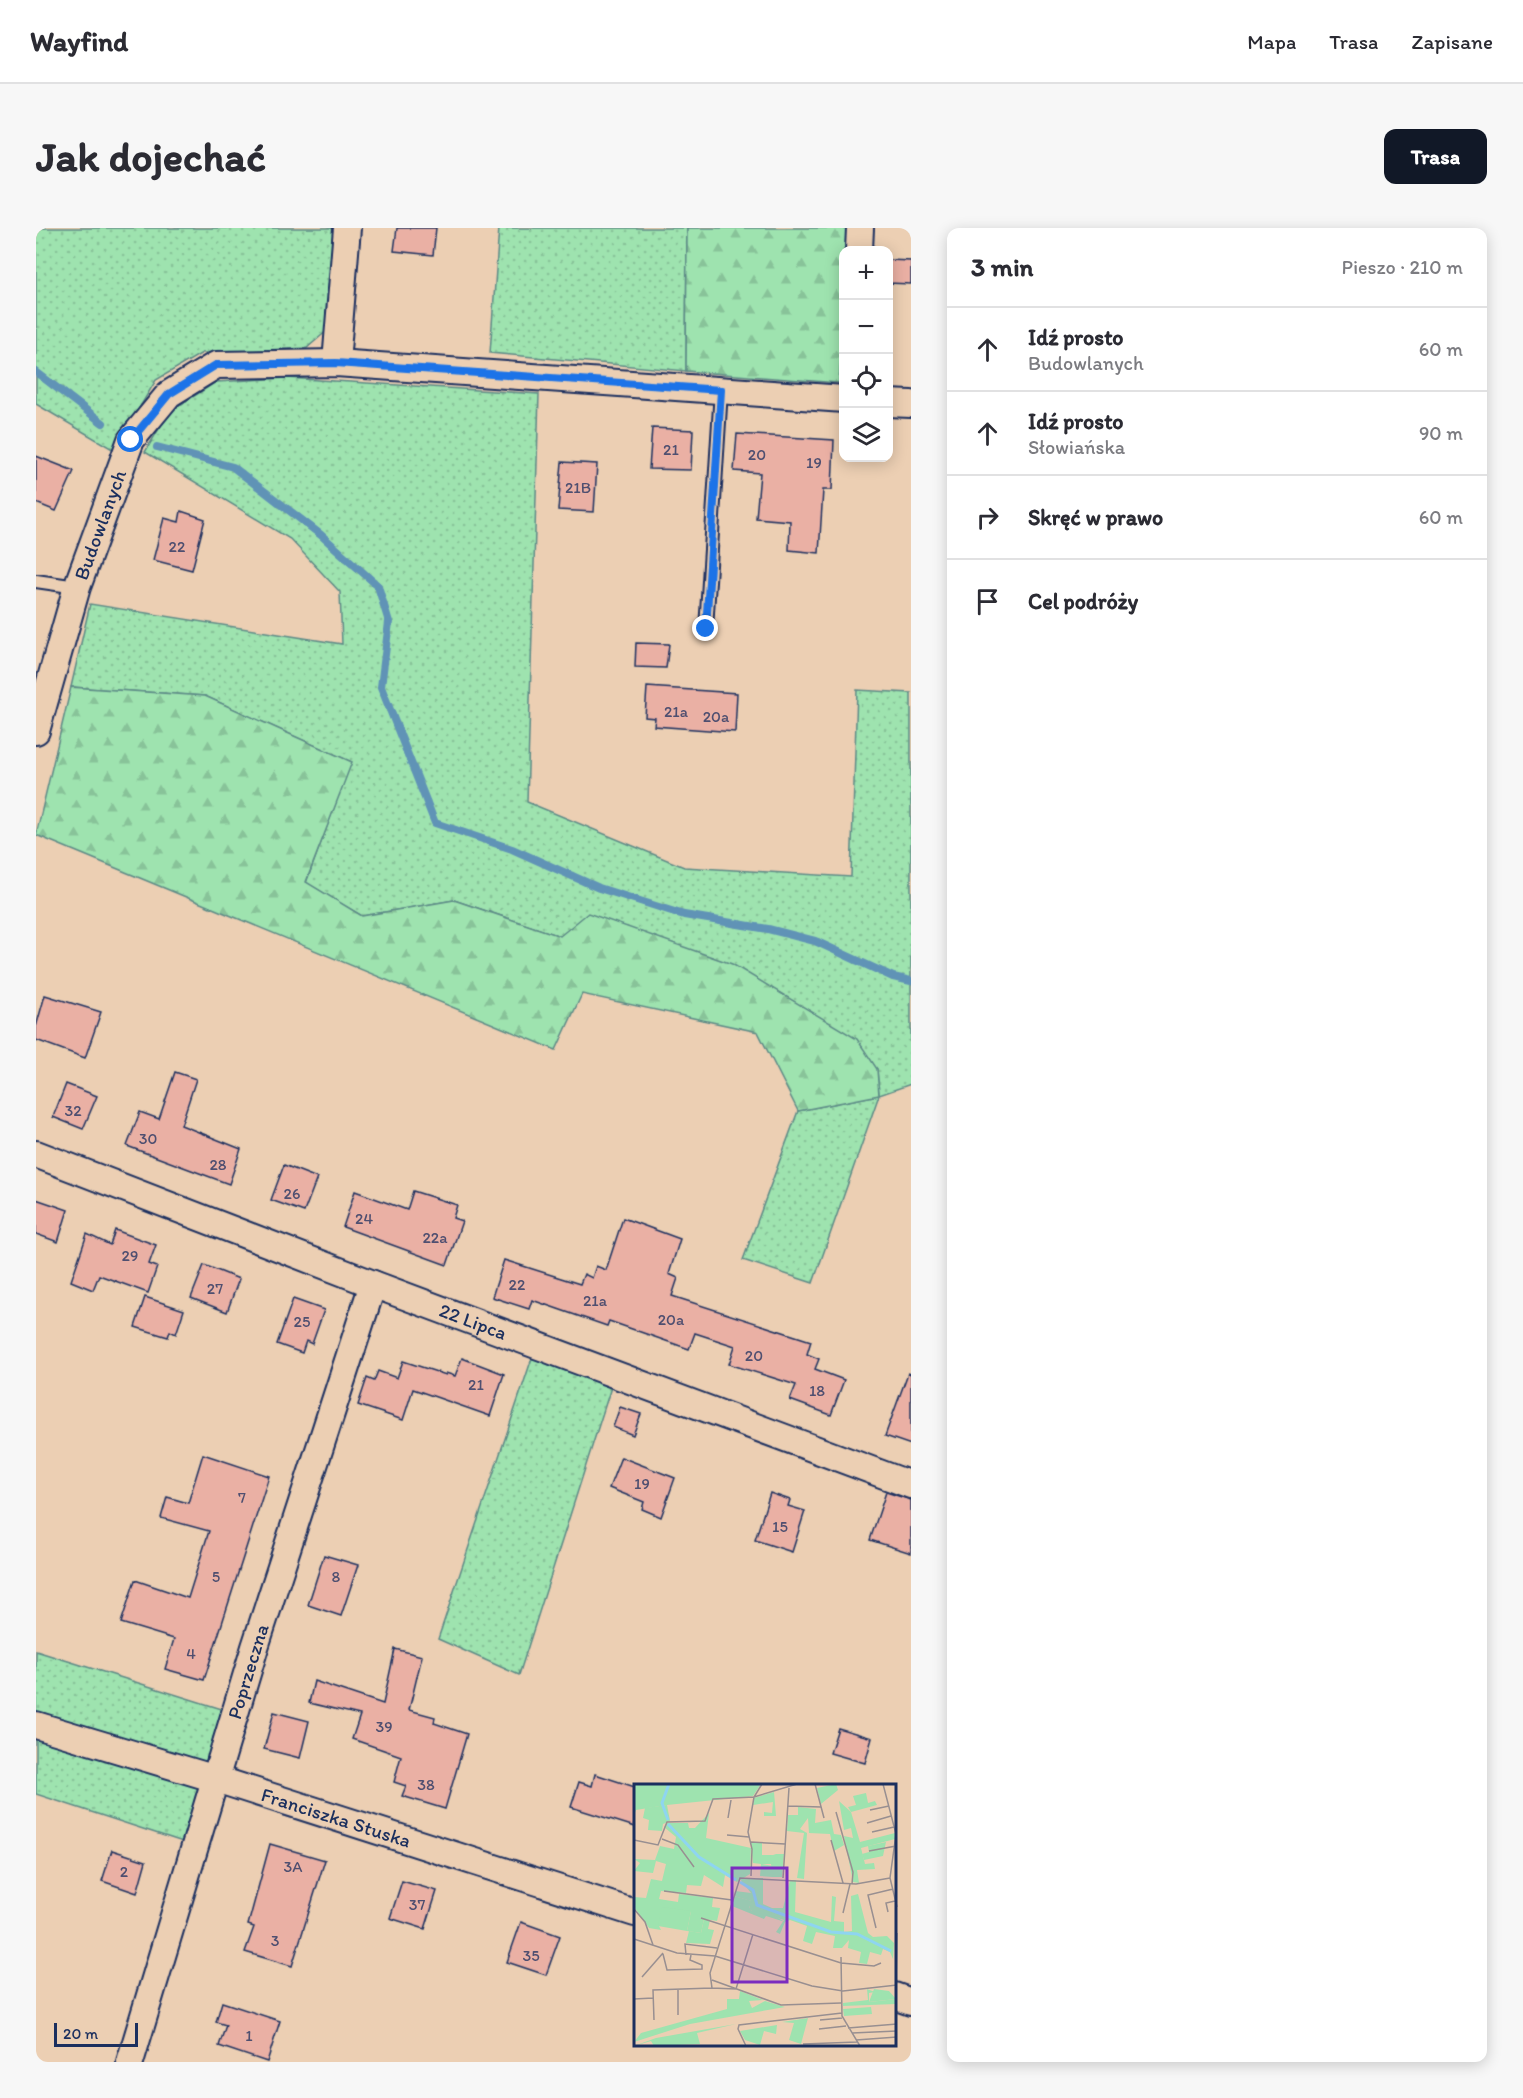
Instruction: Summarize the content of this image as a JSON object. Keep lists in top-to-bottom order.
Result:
{
  "streets": {
    "street": [
      "Budowlanych",
      "22 Lipca",
      "Poprzeczna",
      "Franciszka Stuska"
    ]
  },
  "crossings": [
    ["22 Lipca", "Poprzeczna"],
    ["Poprzeczna", "Franciszka Stuska"]
  ],
  "house_numbers": [
    "21",
    "20",
    "19",
    "21B",
    "22",
    "21a",
    "20a",
    "32",
    "30",
    "28",
    "26",
    "24",
    "22a",
    "29",
    "22",
    "27",
    "21a",
    "20a",
    "25",
    "20",
    "21",
    "18",
    "19",
    "7",
    "15",
    "5",
    "8",
    "4",
    "39",
    "38",
    "3A",
    "2",
    "37",
    "3",
    "35",
    "1"
  ],
  "scale_bar": "20 m",
  "page": {
    "header": "Wayfind",
    "nav": ["Mapa", "Trasa", "Zapisane"],
    "buttons": "Trasa",
    "title": "Jak dojechać",
    "heading": ["3 min", "Pieszo · 210 m"],
    "map_buttons": ["+", "−"],
    "list": [
      ["Idź prosto", "Budowlanych", "60 m"],
      ["Idź prosto", "Słowiańska", "90 m"],
      ["Skręć w prawo", "60 m"],
      "Cel podróży"
    ],
    "scale": "20 m"
  }
}
